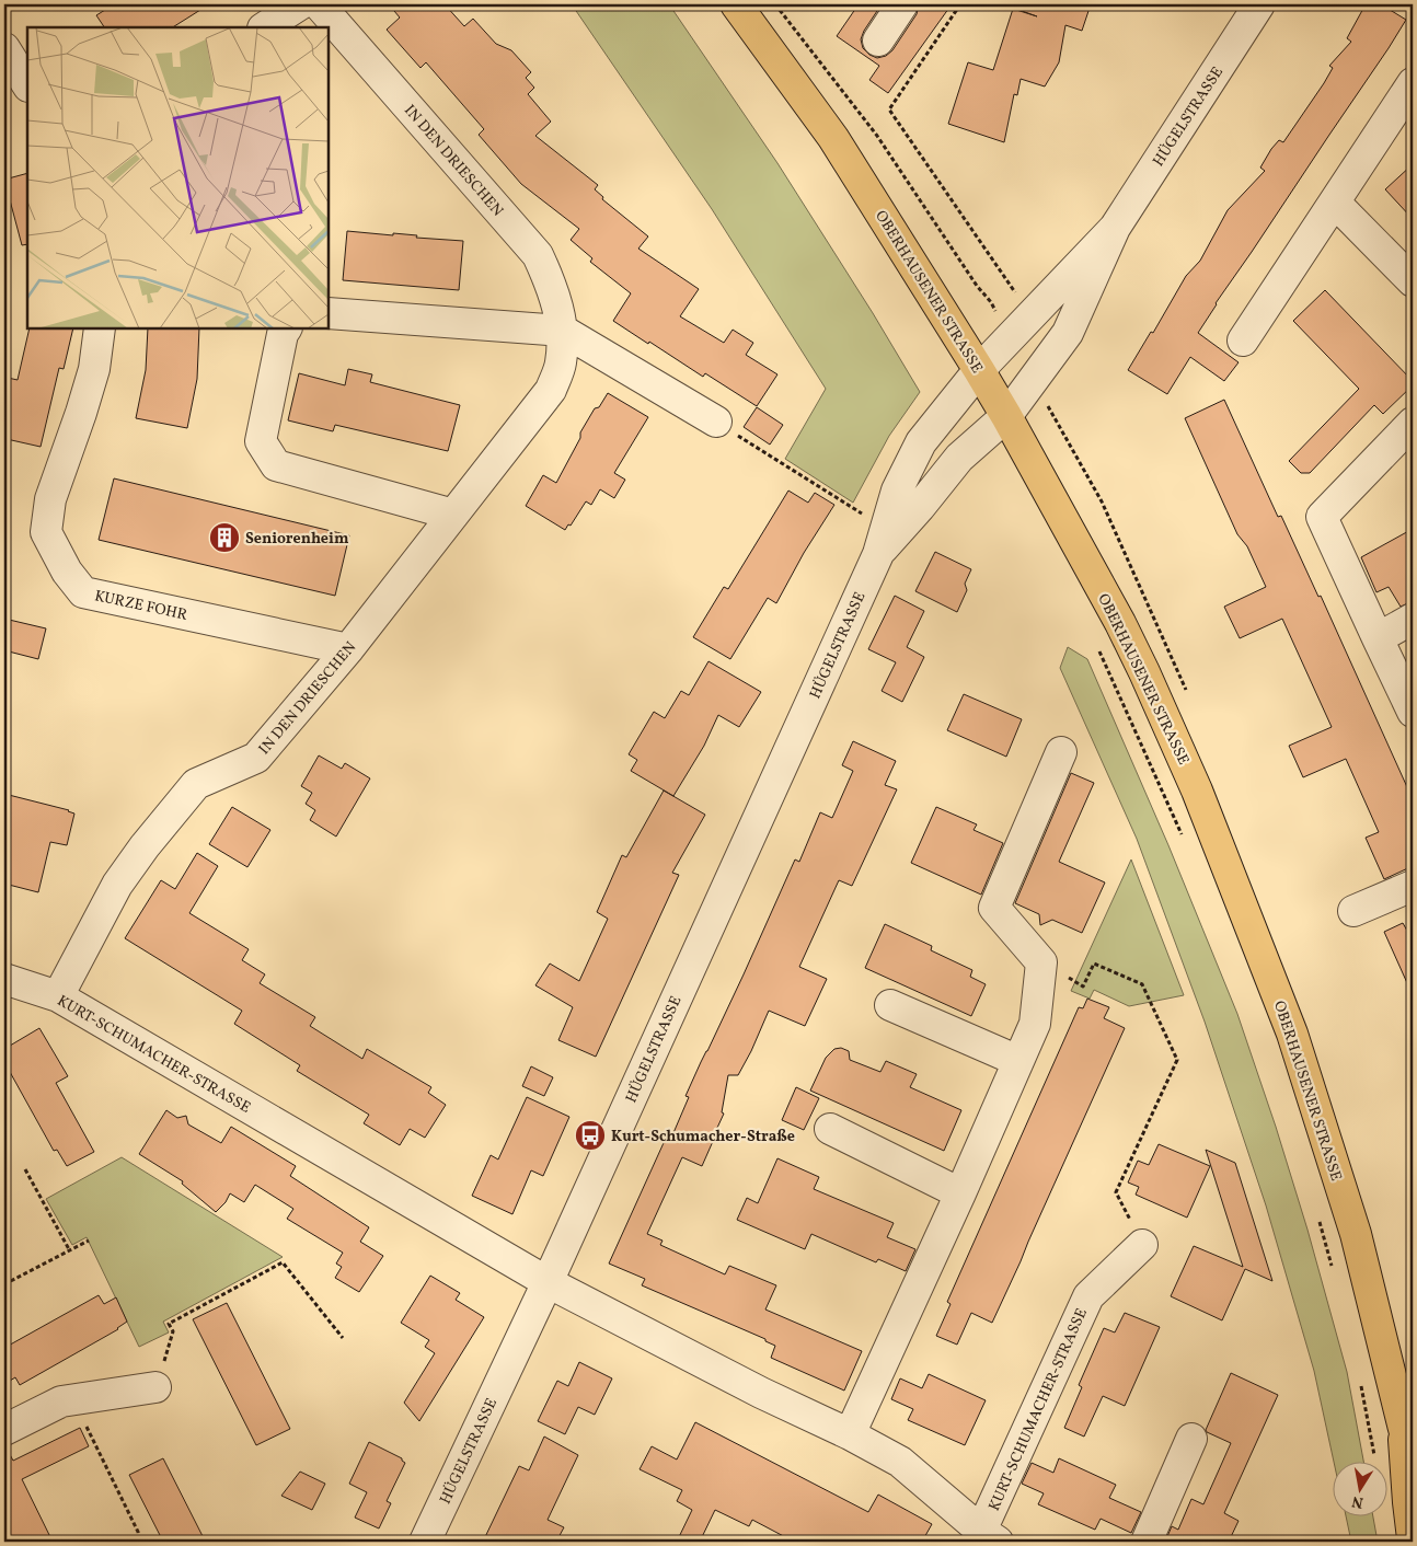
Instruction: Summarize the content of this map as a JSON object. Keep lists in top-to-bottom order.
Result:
{
  "streets": {
    "main road": ["OBERHAUSENER STRASSE"],
    "street": [
      "HÜGELSTRASSE",
      "IN DEN DRIESCHEN",
      "KURZE FOHR",
      "KURT-SCHUMACHER-STRASSE"
    ]
  },
  "crossings": [
    ["HÜGELSTRASSE", "OBERHAUSENER STRASSE"],
    ["HÜGELSTRASSE", "KURT-SCHUMACHER-STRASSE"],
    ["IN DEN DRIESCHEN", "KURZE FOHR"],
    ["IN DEN DRIESCHEN", "KURT-SCHUMACHER-STRASSE"]
  ],
  "places": {
    "building": ["Seniorenheim"],
    "bus stop": ["Kurt-Schumacher-Straße"]
  },
  "north": "bottom"
}
